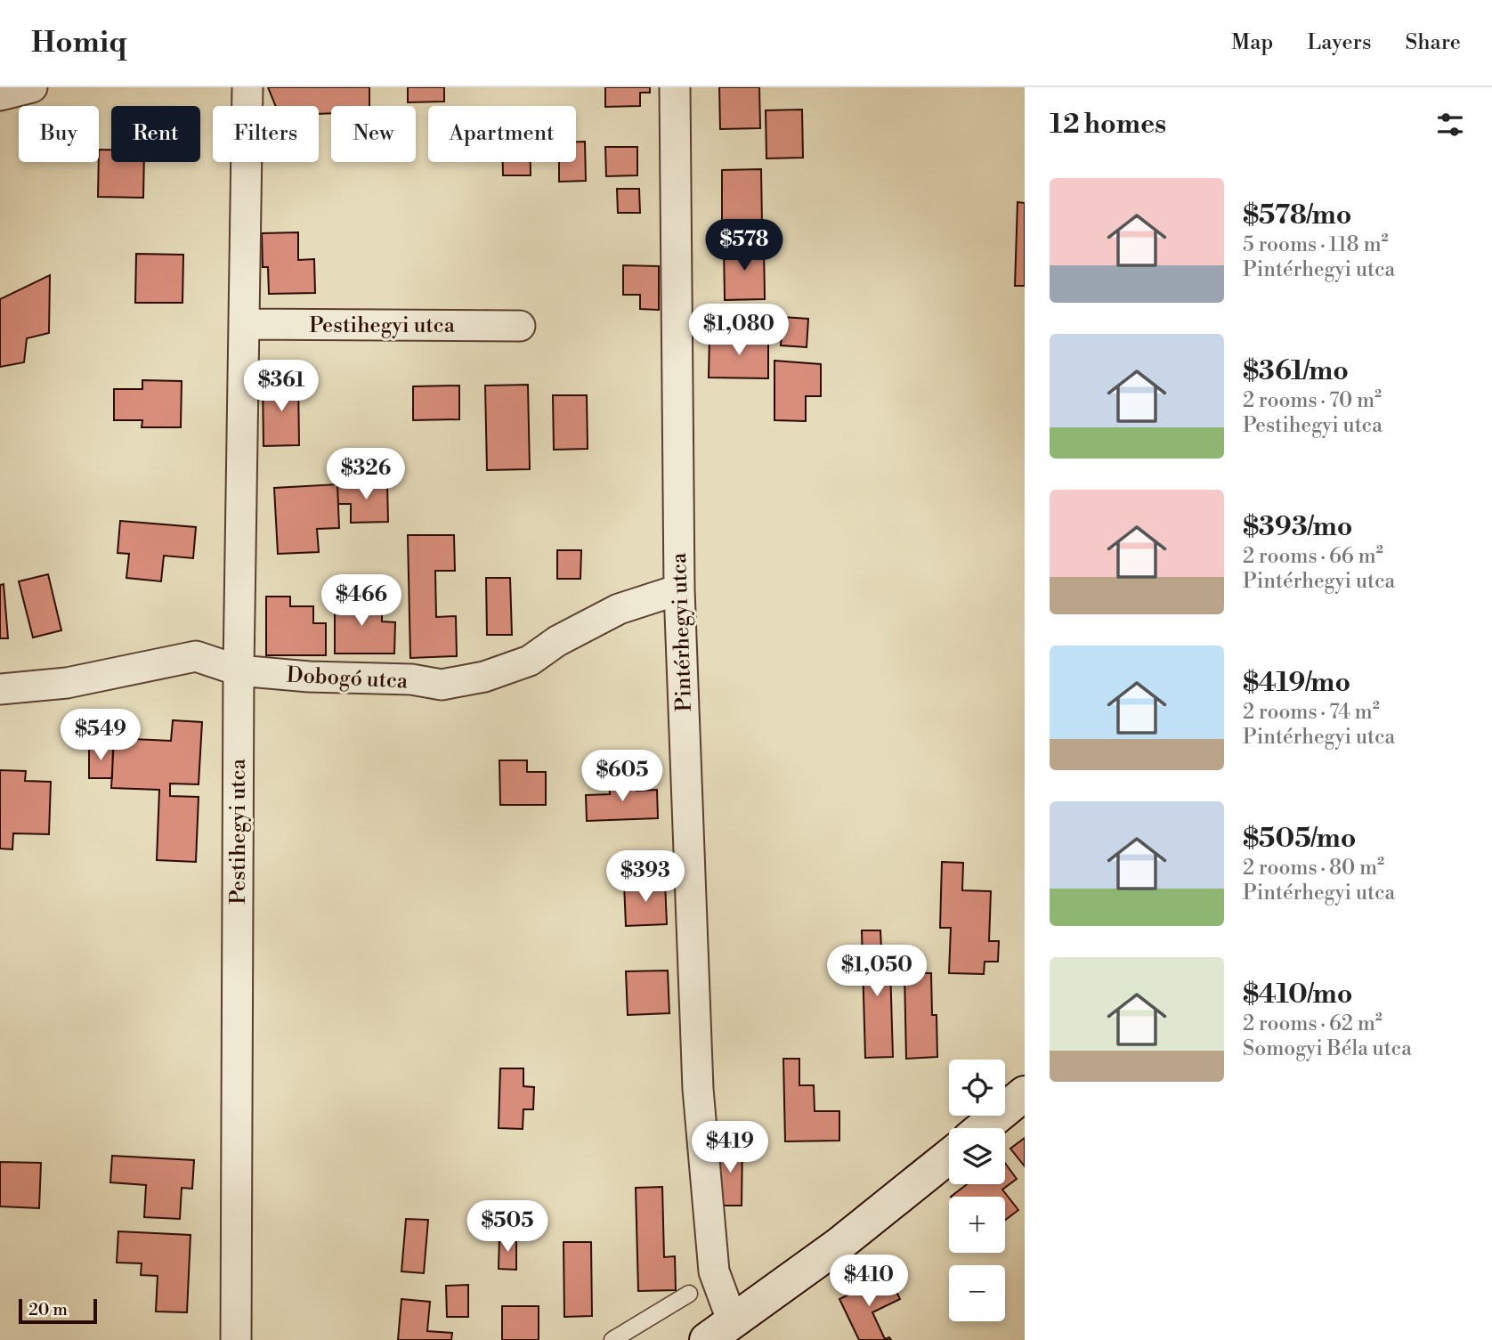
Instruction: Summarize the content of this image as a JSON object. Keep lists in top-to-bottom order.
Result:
{
  "streets": {
    "street": ["Pestihegyi utca", "Pintérhegyi utca", "Dobogó utca"]
  },
  "crossings": [
    ["Pestihegyi utca", "Dobogó utca"],
    ["Pintérhegyi utca", "Dobogó utca"]
  ],
  "scale_bar": "20 m",
  "page": {
    "header": "Homiq",
    "nav": ["Map", "Layers", "Share"],
    "heading": "12 homes",
    "chip": [
      "Buy",
      "Rent",
      "Filters",
      "New",
      "Apartment"
    ],
    "list": [
      {
        "name": "$578/mo",
        "note": "5 rooms · 118 m² · Pintérhegyi utca"
      },
      {
        "name": "$361/mo",
        "note": "2 rooms · 70 m² · Pestihegyi utca"
      },
      {
        "name": "$393/mo",
        "note": "2 rooms · 66 m² · Pintérhegyi utca"
      },
      {
        "name": "$419/mo",
        "note": "2 rooms · 74 m² · Pintérhegyi utca"
      },
      {
        "name": "$505/mo",
        "note": "2 rooms · 80 m² · Pintérhegyi utca"
      },
      {
        "name": "$410/mo",
        "note": "2 rooms · 62 m² · Somogyi Béla utca"
      }
    ],
    "price": [
      "$578",
      "$1,080",
      "$361",
      "$326",
      "$466",
      "$549",
      "$605",
      "$393",
      "$1,050",
      "$419",
      "$505",
      "$410"
    ],
    "map_buttons": ["+", "−"],
    "scale": "20 m"
  }
}
